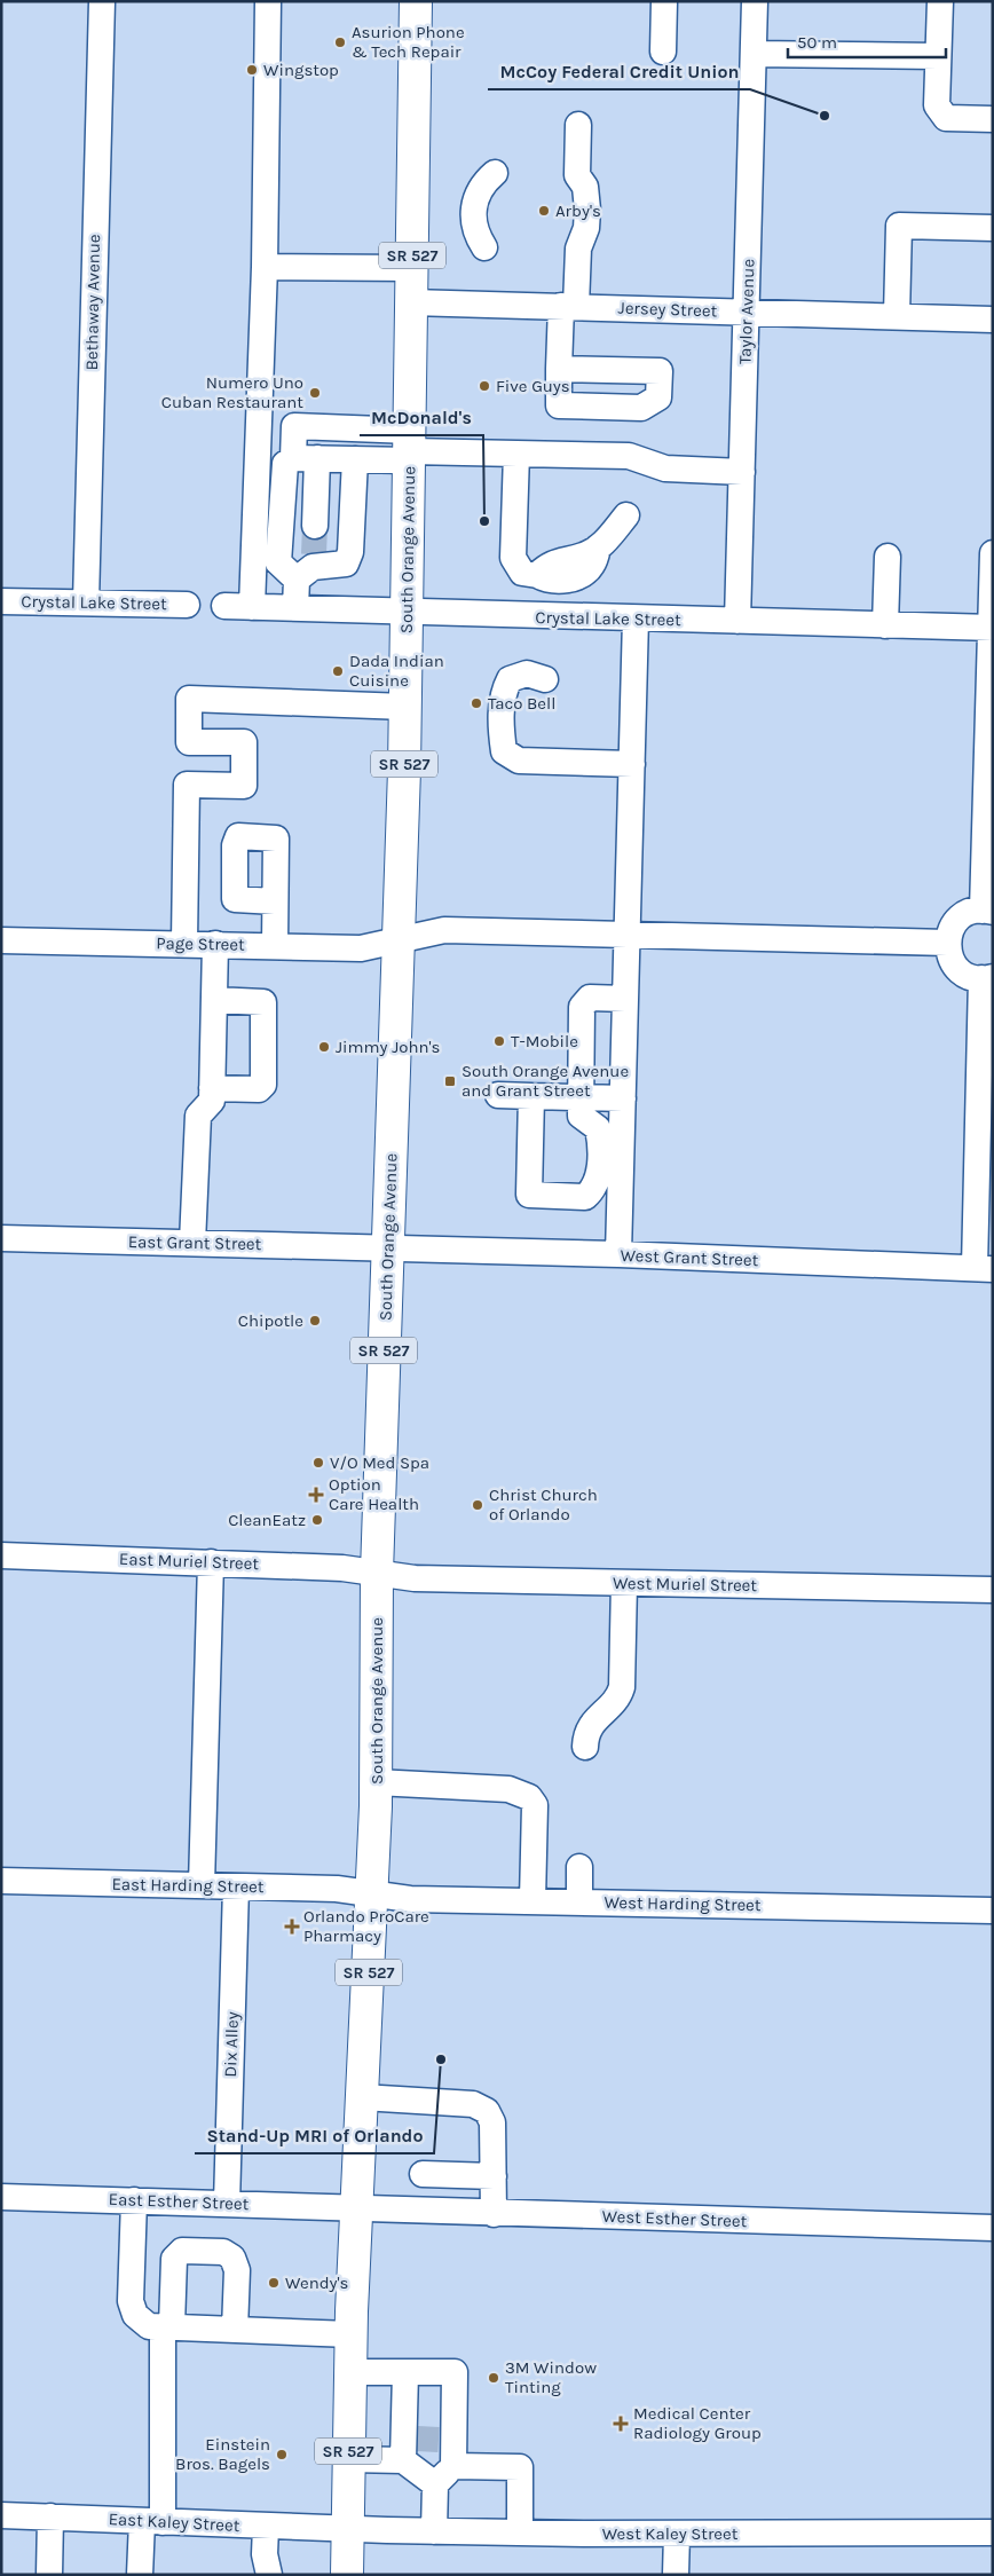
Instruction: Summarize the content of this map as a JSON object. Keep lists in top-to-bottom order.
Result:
{
  "streets": {
    "main road": ["SR 527", "South Orange Avenue"],
    "street": [
      "Bethaway Avenue",
      "Jersey Street",
      "Taylor Avenue",
      "Crystal Lake Street",
      "Page Street",
      "East Grant Street",
      "West Grant Street",
      "East Muriel Street",
      "West Muriel Street",
      "East Harding Street",
      "West Harding Street",
      "Dix Alley",
      "East Esther Street",
      "West Esther Street",
      "East Kaley Street",
      "West Kaley Street"
    ]
  },
  "crossings": [
    ["Bethaway Avenue", "Crystal Lake Street"],
    ["Jersey Street", "Taylor Avenue"],
    ["Jersey Street", "South Orange Avenue"],
    ["Taylor Avenue", "Crystal Lake Street"],
    ["South Orange Avenue", "Crystal Lake Street"],
    ["South Orange Avenue", "Page Street"],
    ["South Orange Avenue", "East Grant Street"],
    ["South Orange Avenue", "West Grant Street"],
    ["South Orange Avenue", "East Muriel Street"],
    ["South Orange Avenue", "West Muriel Street"],
    ["South Orange Avenue", "East Harding Street"],
    ["South Orange Avenue", "West Harding Street"],
    ["South Orange Avenue", "East Esther Street"],
    ["South Orange Avenue", "West Esther Street"],
    ["South Orange Avenue", "East Kaley Street"],
    ["South Orange Avenue", "West Kaley Street"],
    ["East Grant Street", "West Grant Street"],
    ["East Muriel Street", "West Muriel Street"],
    ["East Harding Street", "West Harding Street"],
    ["East Harding Street", "Dix Alley"],
    ["Dix Alley", "East Esther Street"],
    ["East Esther Street", "West Esther Street"],
    ["East Kaley Street", "West Kaley Street"]
  ],
  "places": {
    "other": [
      "Asurion Phone & Tech Repair",
      "Wingstop",
      "McCoy Federal Credit Union",
      "Arby's",
      "Five Guys",
      "Numero Uno Cuban Restaurant",
      "McDonald's",
      "Dada Indian Cuisine",
      "Taco Bell",
      "T-Mobile",
      "Jimmy John's",
      "Chipotle",
      "V/O Med Spa",
      "Christ Church of Orlando",
      "CleanEatz",
      "Stand-Up MRI of Orlando",
      "Wendy's",
      "3M Window Tinting",
      "Einstein Bros. Bagels"
    ],
    "transit": ["South Orange Avenue and Grant Street"],
    "health": ["Option Care Health", "Orlando ProCare Pharmacy", "Medical Center Radiology Group"]
  },
  "scale_bar": "50 m"
}
